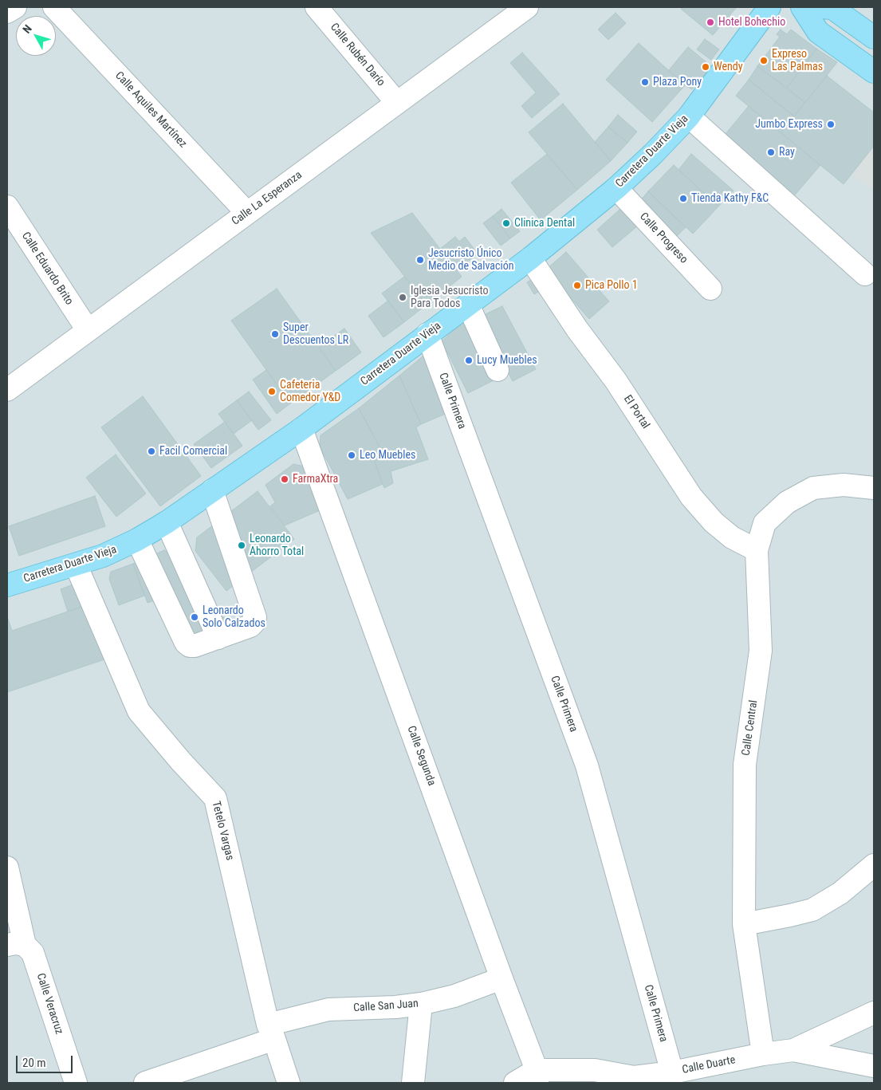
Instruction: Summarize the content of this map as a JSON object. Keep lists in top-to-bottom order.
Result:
{
  "streets": {
    "main road": ["Carretera Duarte Vieja"],
    "street": [
      "Calle Rubén Darío",
      "Calle Aquiles Martínez",
      "Calle La Esperanza",
      "Calle Progreso",
      "Calle Eduardo Brito",
      "Calle Primera",
      "El Portal",
      "Calle Central",
      "Calle Segunda",
      "Tetelo Vargas",
      "Calle Veracruz",
      "Calle San Juan",
      "Calle Duarte"
    ]
  },
  "crossings": [
    ["Calle Rubén Darío", "Calle La Esperanza"],
    ["Calle Aquiles Martínez", "Calle La Esperanza"],
    ["Carretera Duarte Vieja", "Calle Progreso"],
    ["Carretera Duarte Vieja", "Calle Primera"],
    ["Carretera Duarte Vieja", "El Portal"],
    ["Carretera Duarte Vieja", "Calle Segunda"],
    ["Carretera Duarte Vieja", "Tetelo Vargas"],
    ["Calle La Esperanza", "Calle Eduardo Brito"],
    ["Calle Primera", "Calle Duarte"],
    ["El Portal", "Calle Central"],
    ["Calle Central", "Calle Duarte"],
    ["Calle Segunda", "Calle San Juan"],
    ["Calle Segunda", "Calle Duarte"],
    ["Tetelo Vargas", "Calle San Juan"]
  ],
  "places": [
    "Hotel Bohechio",
    "Expreso Las Palmas",
    "Wendy",
    "Plaza Pony",
    "Jumbo Express",
    "Ray",
    "Tienda Kathy F&C",
    "Clinica Dental",
    "Jesucristo Único Medio de Salvación",
    "Pica Pollo 1",
    "Iglesia Jesucristo Para Todos",
    "Super Descuentos LR",
    "Lucy Muebles",
    "Cafeteria Comedor Y&D",
    "Facil Comercial",
    "Leo Muebles",
    "FarmaXtra",
    "Leonardo Ahorro Total",
    "Leonardo Solo Calzados"
  ],
  "scale_bar": "20 m",
  "north": "top left"
}
